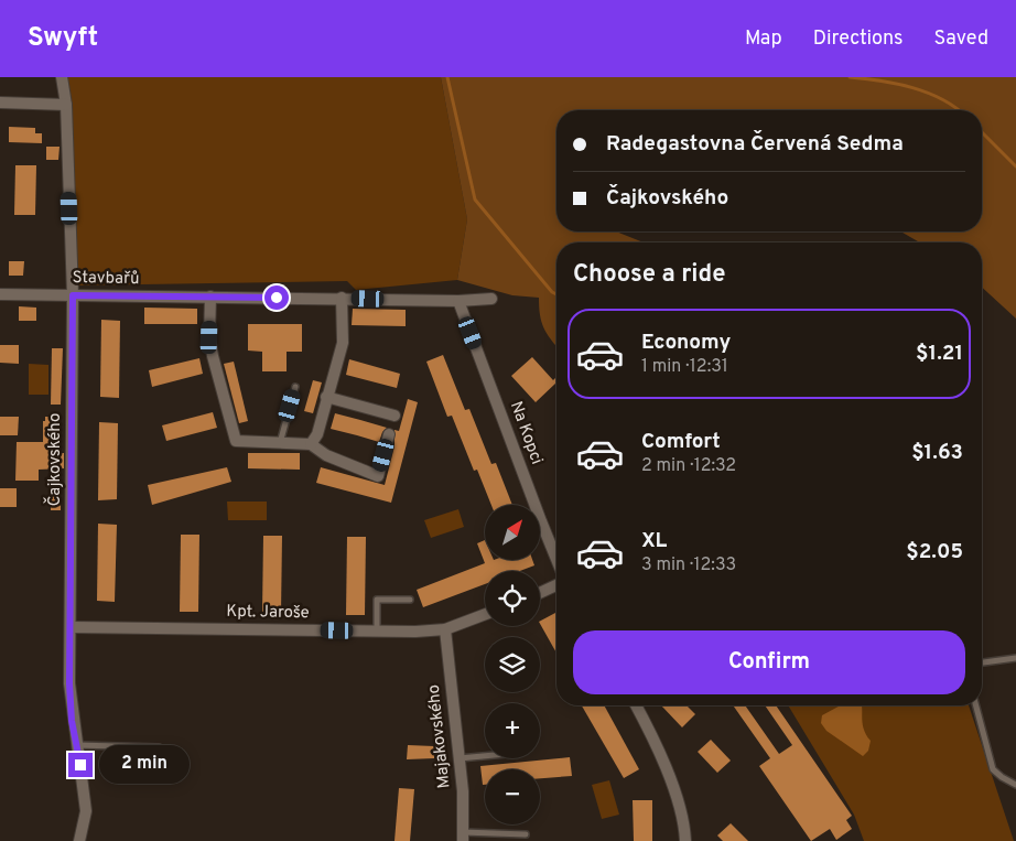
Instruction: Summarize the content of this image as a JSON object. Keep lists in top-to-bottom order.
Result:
{
  "streets": {
    "street": [
      "Stavbařů",
      "Na Kopci",
      "Čajkovského",
      "Kpt. Jaroše",
      "Majakovského"
    ]
  },
  "crossings": [
    ["Stavbařů", "Na Kopci"],
    ["Stavbařů", "Čajkovského"],
    ["Čajkovského", "Kpt. Jaroše"],
    ["Kpt. Jaroše", "Majakovského"]
  ],
  "north": "top right",
  "page": {
    "header": "Swyft",
    "nav": ["Map", "Directions", "Saved"],
    "banner": ["Radegastovna Červená Sedma", "Čajkovského"],
    "heading": "Choose a ride",
    "list": [
      {
        "name": "Economy",
        "note": "1 min · 12:31",
        "value": "$1.21"
      },
      {
        "name": "Comfort",
        "note": "2 min · 12:32",
        "value": "$1.63"
      },
      {
        "name": "XL",
        "note": "3 min · 12:33",
        "value": "$2.05"
      }
    ],
    "map_buttons": ["+", "−"],
    "buttons": "Confirm",
    "bubble": "2 min"
  }
}
